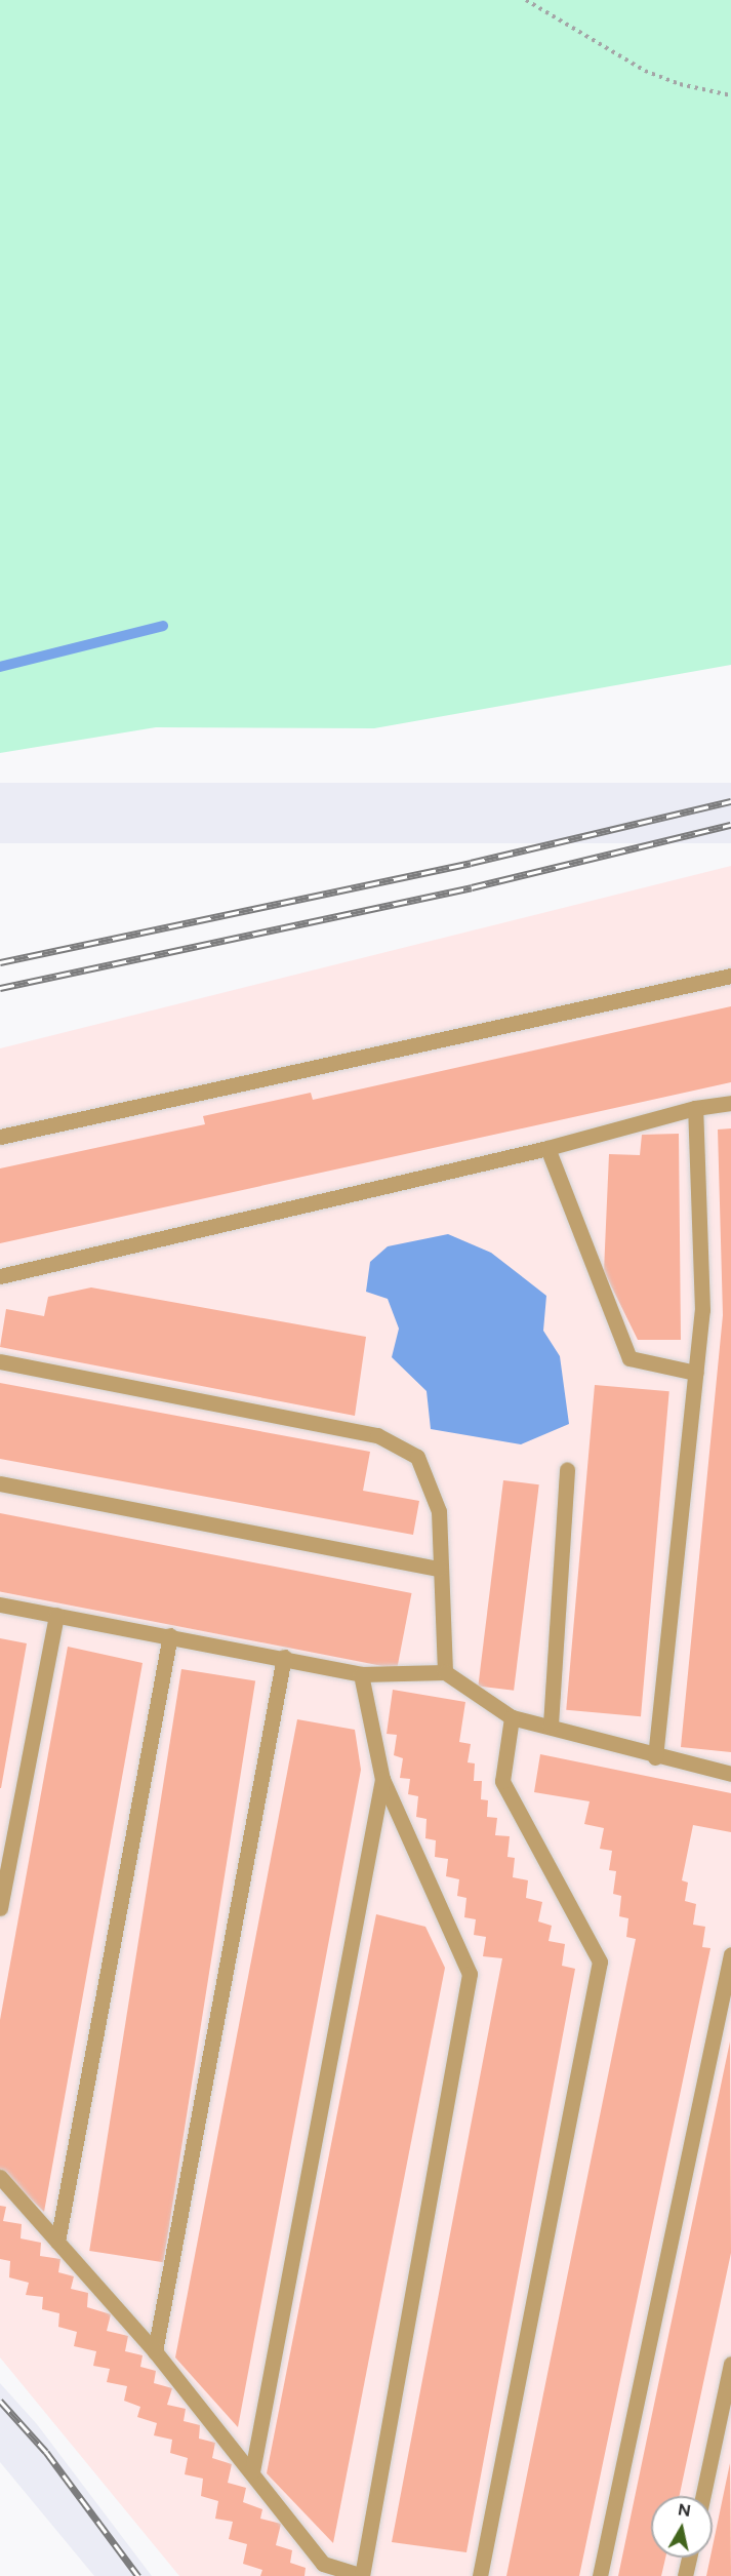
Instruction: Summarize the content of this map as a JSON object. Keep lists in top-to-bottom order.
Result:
{
  "north": "top"
}
